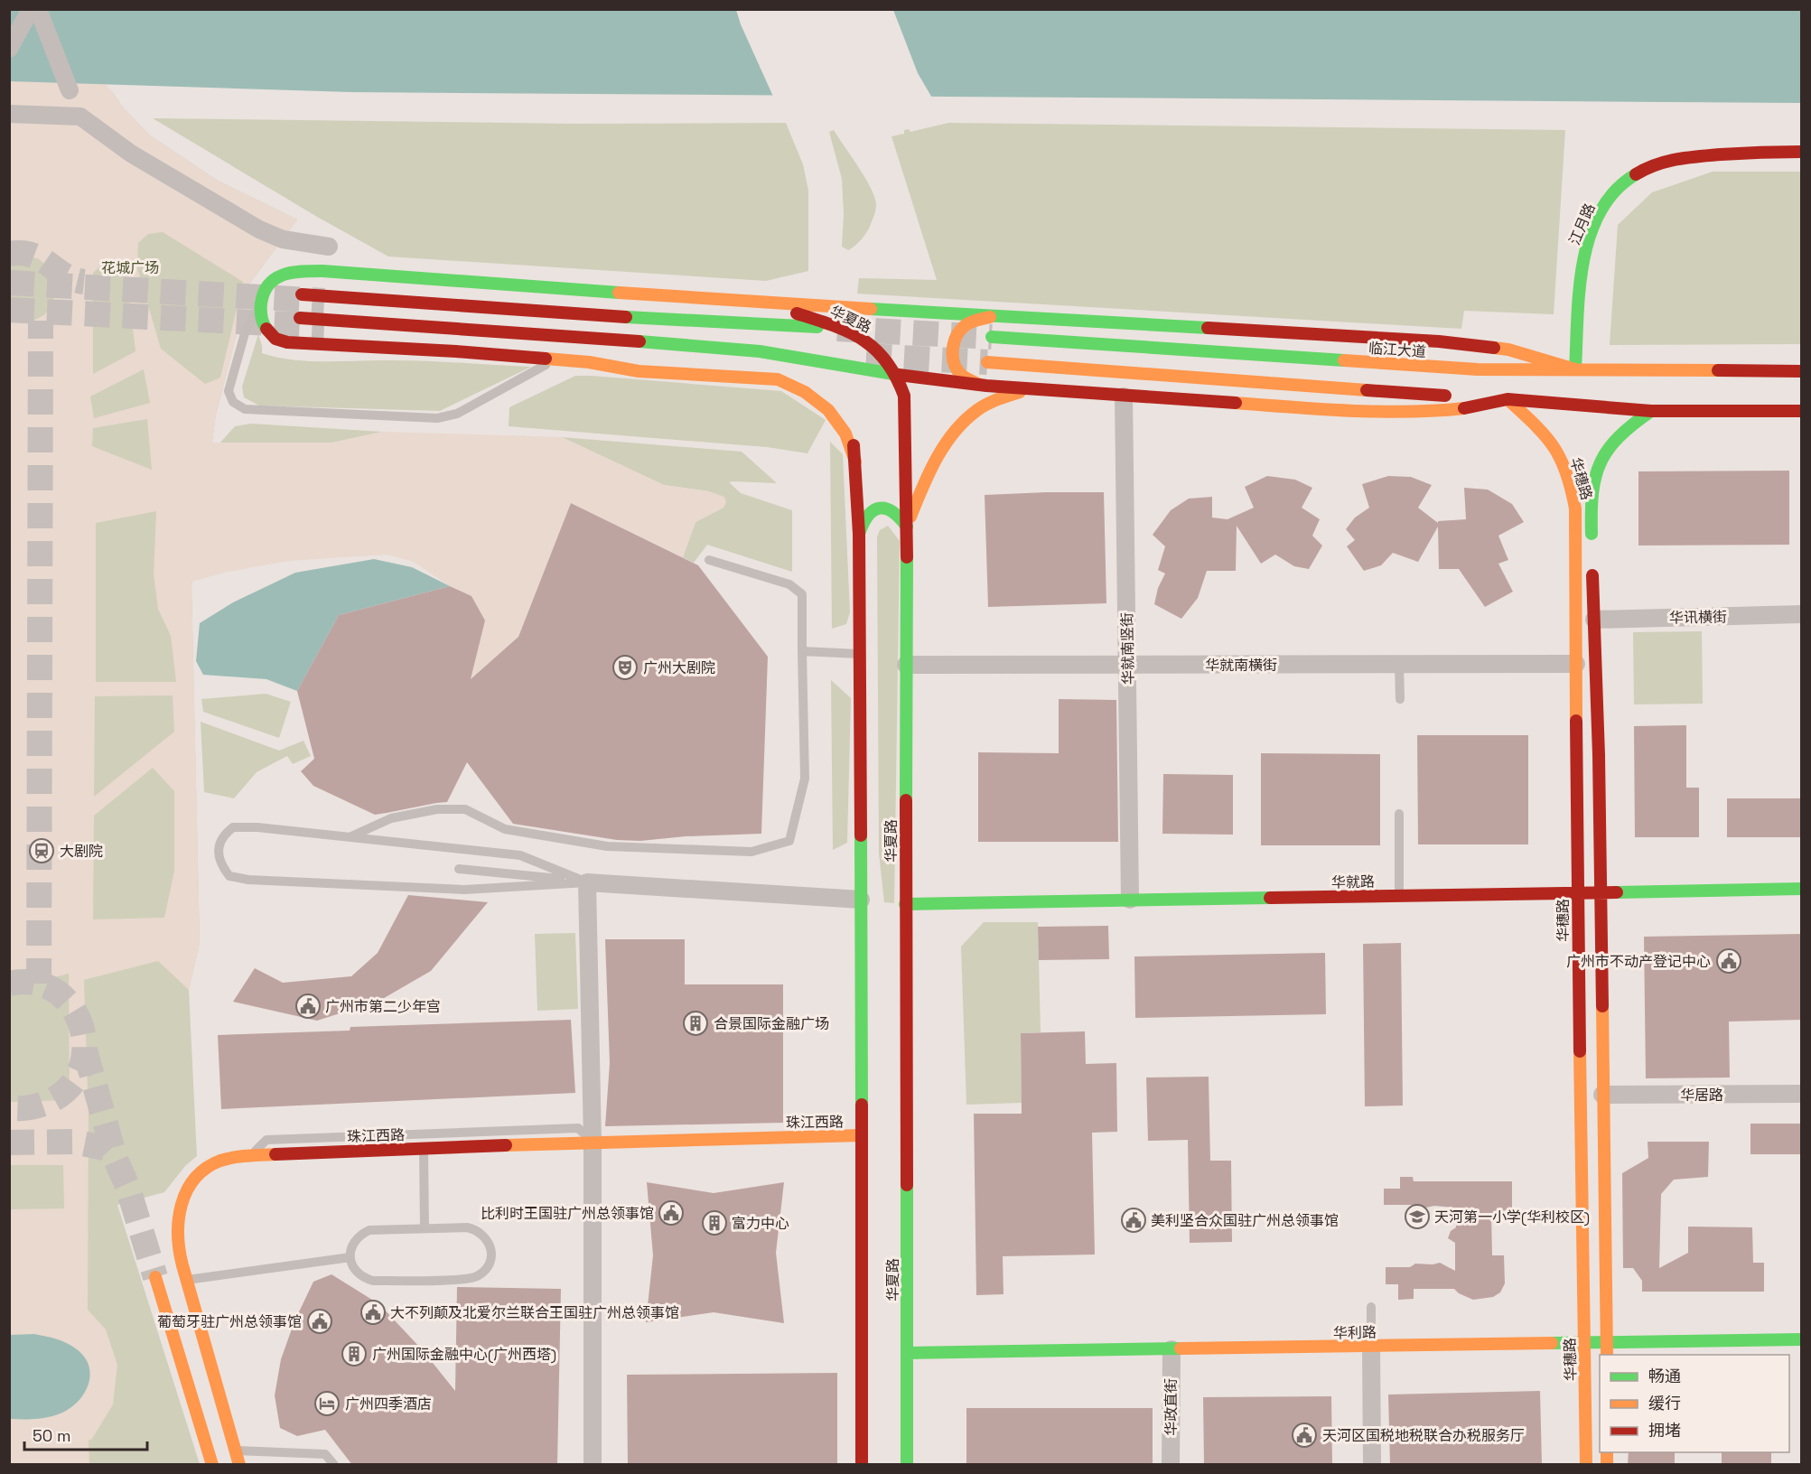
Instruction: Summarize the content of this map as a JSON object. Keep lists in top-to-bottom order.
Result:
{
  "streets": {
    "main road": [
      "江月路",
      "华夏路",
      "临江大道",
      "华穗路",
      "华就路",
      "珠江西路",
      "华利路"
    ],
    "street": [
      "华讯横街",
      "华就南竖街",
      "华就南横街",
      "华居路",
      "华政直街"
    ]
  },
  "crossings": [
    ["江月路", "临江大道"],
    ["华夏路", "华就南横街"],
    ["华夏路", "华就路"],
    ["华夏路", "珠江西路"],
    ["华夏路", "华利路"],
    ["华穗路", "华就南横街"],
    ["华穗路", "华就路"],
    ["华穗路", "华利路"],
    ["华就南竖街", "华就南横街"],
    ["华就南竖街", "华就路"],
    ["华利路", "华政直街"]
  ],
  "parks": ["花城广场"],
  "places": {
    "theatre": ["广州大剧院"],
    "station": ["大剧院"],
    "public building": [
      "广州市不动产登记中心",
      "广州市第二少年宫",
      "比利时王国驻广州总领事馆",
      "美利坚合众国驻广州总领事馆",
      "大不列颠及北爱尔兰联合王国驻广州总领事馆",
      "葡萄牙驻广州总领事馆",
      "天河区国税地税联合办税服务厅"
    ],
    "building": ["合景国际金融广场", "富力中心", "广州国际金融中心(广州西塔)"],
    "school or university": ["天河第一小学(华利校区)"],
    "hotel": ["广州四季酒店"]
  },
  "legend": ["畅通", "缓行", "拥堵"],
  "scale_bar": "50 m"
}
